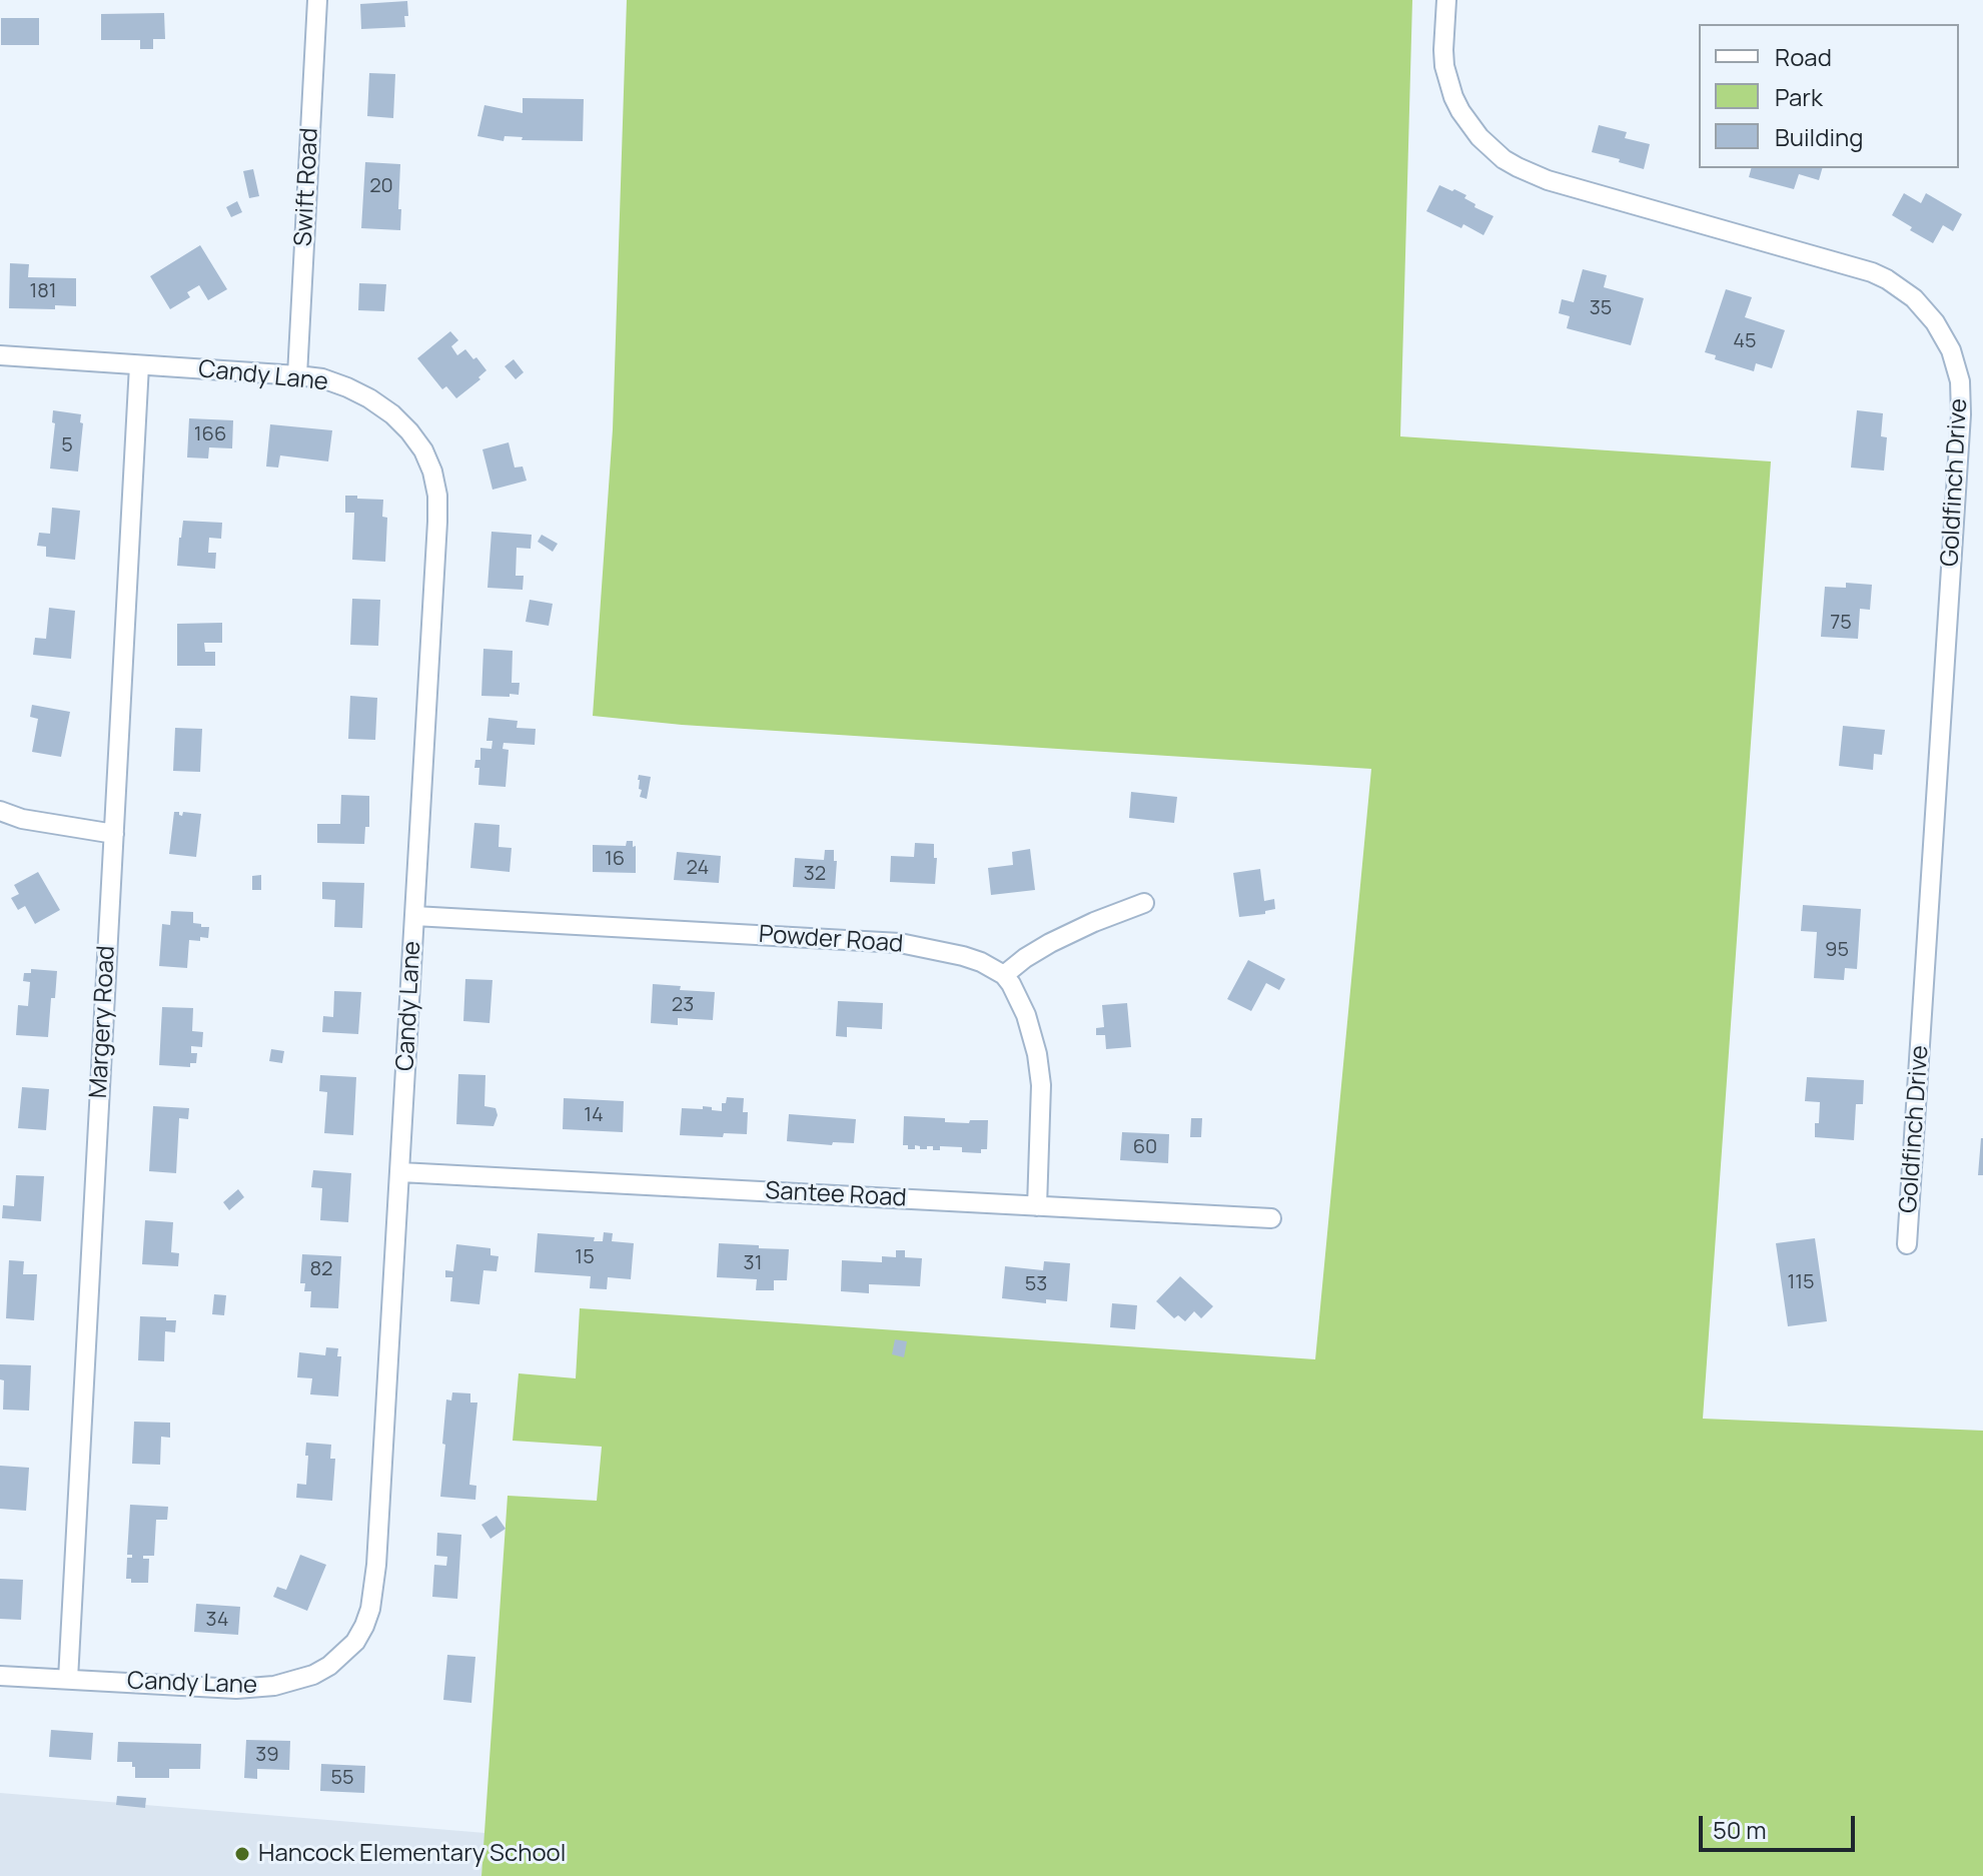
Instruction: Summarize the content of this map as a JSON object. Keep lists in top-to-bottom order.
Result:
{
  "streets": {
    "street": [
      "Swift Road",
      "Candy Lane",
      "Goldfinch Drive",
      "Powder Road",
      "Margery Road",
      "Santee Road"
    ]
  },
  "crossings": [
    ["Swift Road", "Candy Lane"],
    ["Candy Lane", "Powder Road"],
    ["Candy Lane", "Margery Road"],
    ["Candy Lane", "Santee Road"]
  ],
  "places": ["Hancock Elementary School"],
  "house_numbers": [
    "20",
    "181",
    "35",
    "45",
    "166",
    "5",
    "75",
    "16",
    "24",
    "32",
    "95",
    "23",
    "14",
    "60",
    "15",
    "31",
    "82",
    "115",
    "53",
    "34",
    "39",
    "55"
  ],
  "legend": ["Road", "Park", "Building"],
  "scale_bar": "50 m"
}
